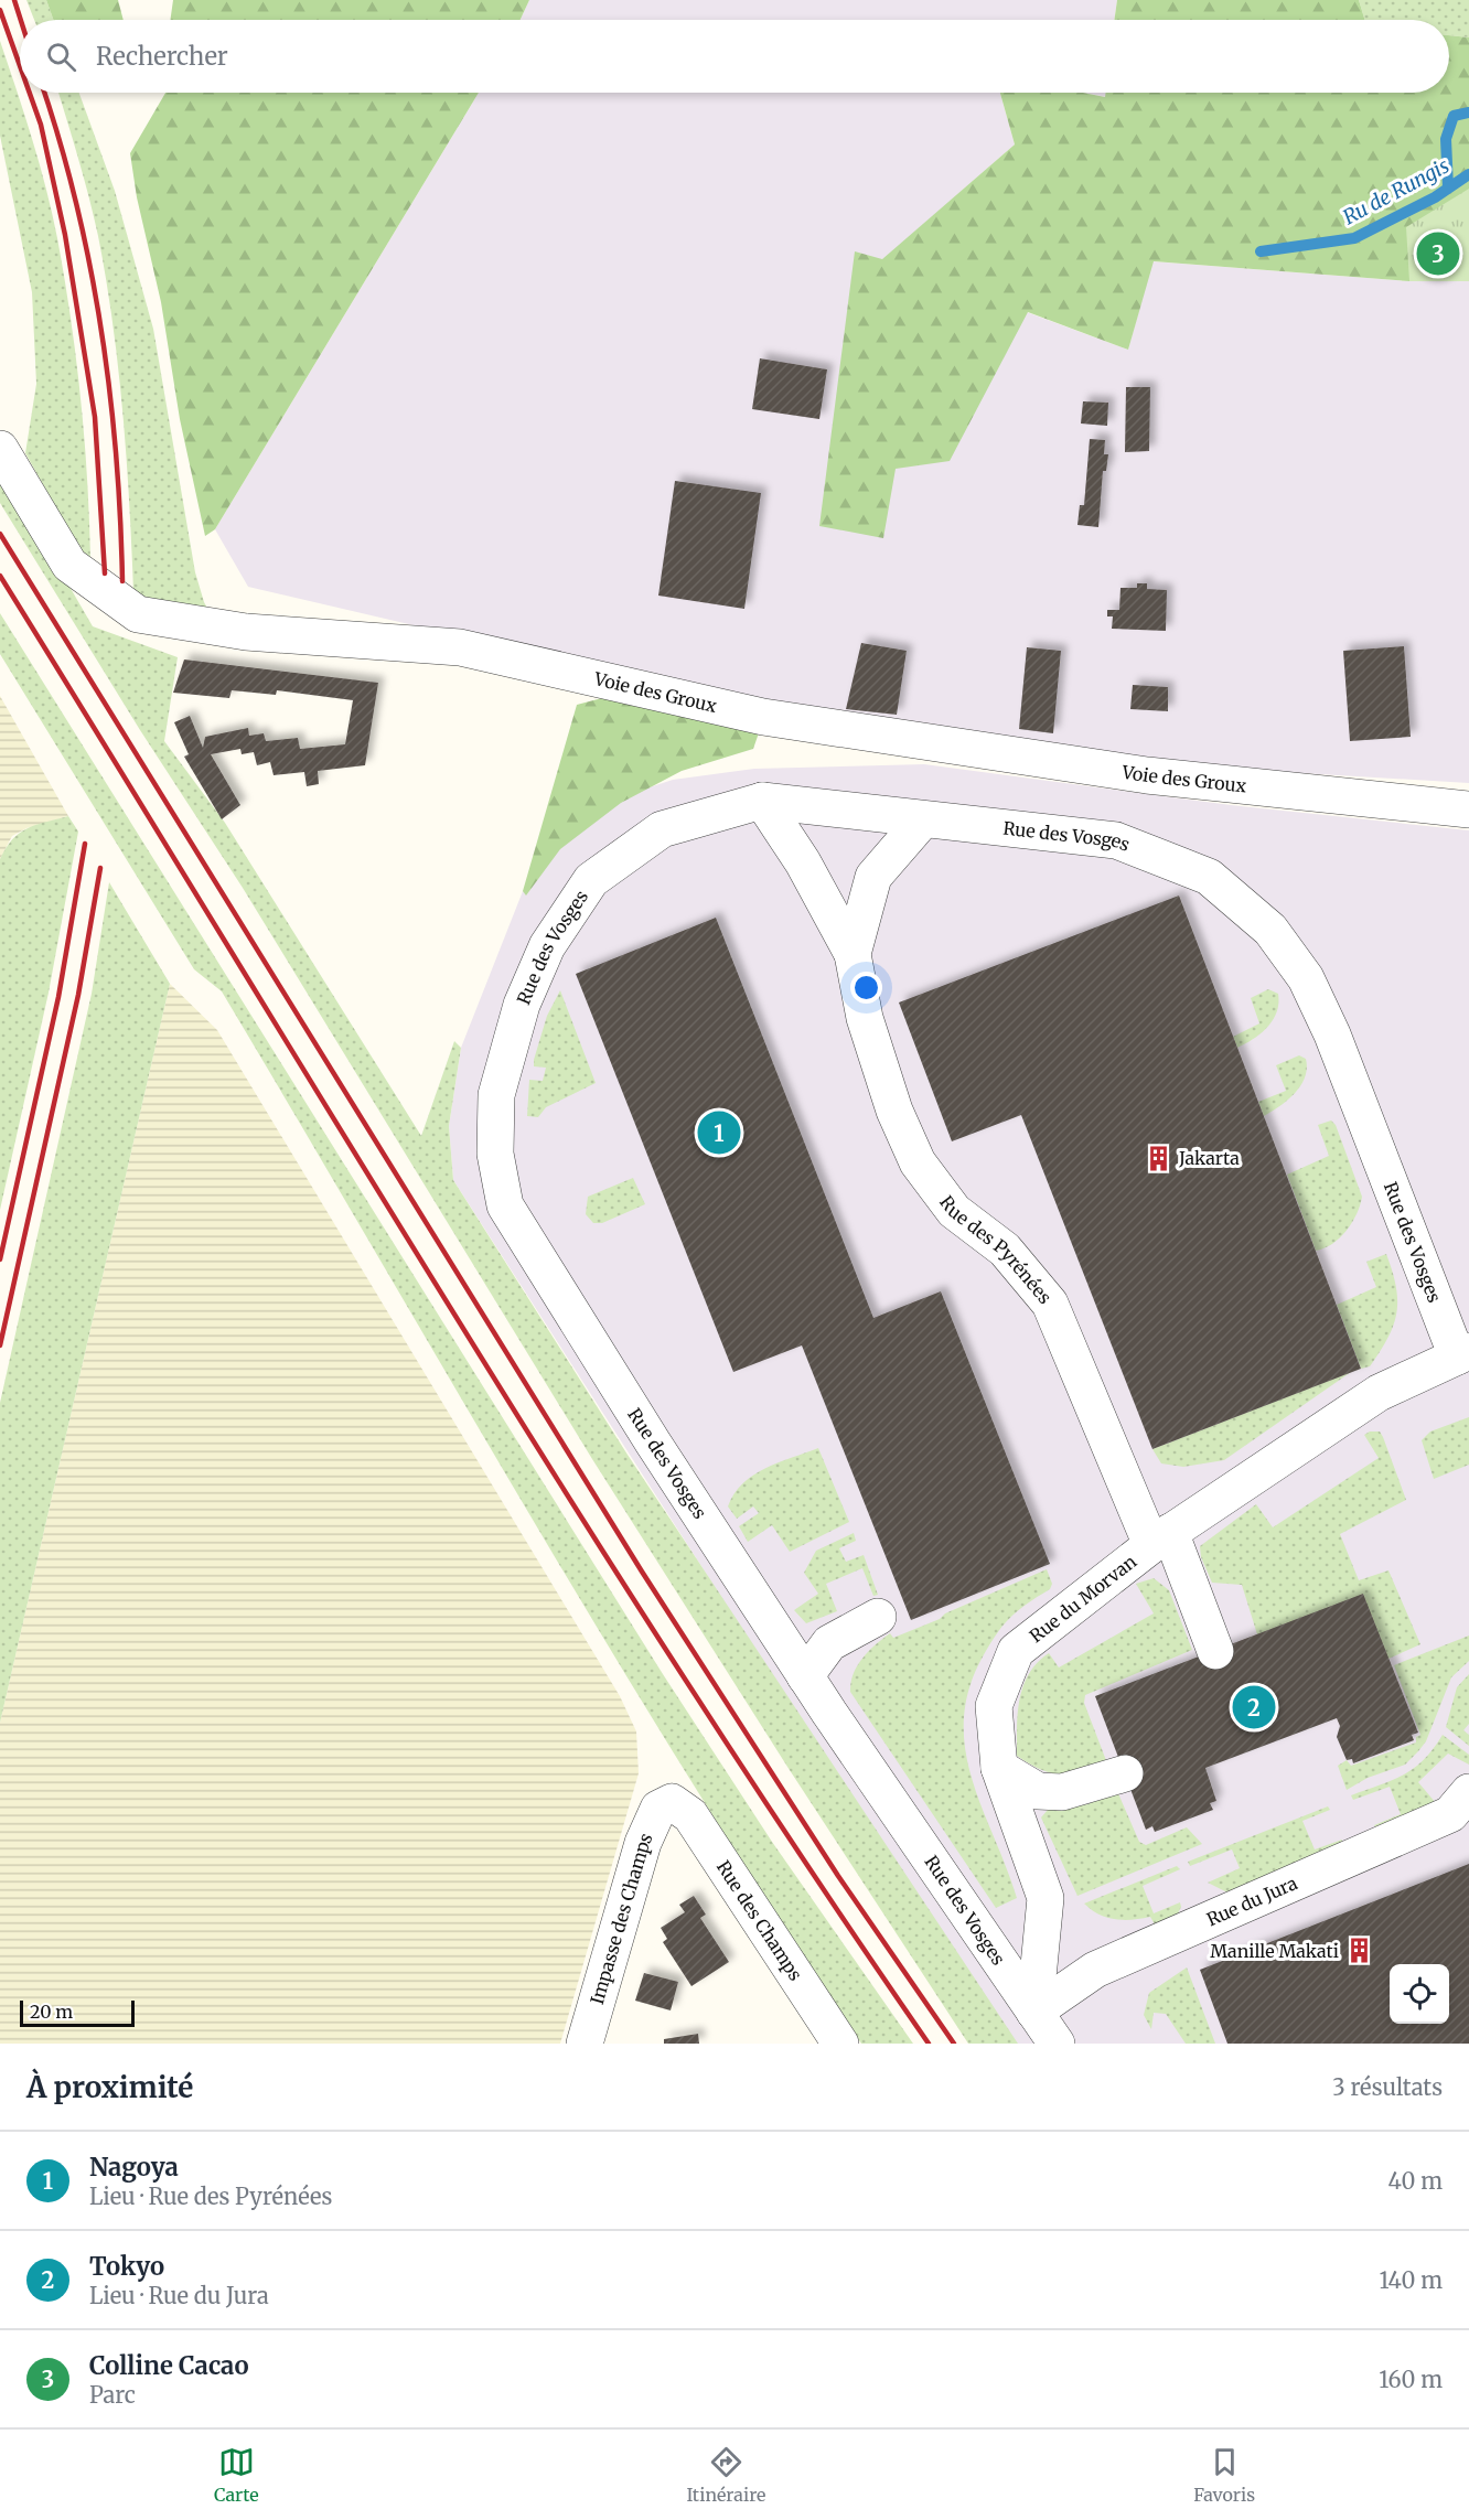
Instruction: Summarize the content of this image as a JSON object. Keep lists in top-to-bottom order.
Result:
{
  "streets": {
    "street": [
      "Voie des Groux",
      "Rue des Vosges",
      "Rue des Pyrénées",
      "Rue du Morvan",
      "Rue du Jura",
      "Impasse des Champs",
      "Rue des Champs"
    ]
  },
  "crossings": [
    ["Rue des Vosges", "Rue des Pyrénées"],
    ["Rue des Vosges", "Rue du Morvan"],
    ["Rue des Vosges", "Rue du Jura"],
    ["Rue des Pyrénées", "Rue du Morvan"],
    ["Rue du Morvan", "Rue du Jura"],
    ["Impasse des Champs", "Rue des Champs"]
  ],
  "water": ["Ru de Rungis"],
  "places": {
    "building": ["Jakarta", "Manille Makati"]
  },
  "scale_bar": "20 m",
  "page": {
    "search": "Rechercher",
    "pins": ["3", "1", "2"],
    "scale": "20 m",
    "heading": ["À proximité", "3 résultats"],
    "list": [
      {
        "mark": "1",
        "name": "Nagoya",
        "note": "Lieu · Rue des Pyrénées",
        "value": "40 m"
      },
      {
        "mark": "2",
        "name": "Tokyo",
        "note": "Lieu · Rue du Jura",
        "value": "140 m"
      },
      {
        "mark": "3",
        "name": "Colline Cacao",
        "note": "Parc",
        "value": "160 m"
      }
    ],
    "nav": ["Carte", "Itinéraire", "Favoris"]
  }
}
